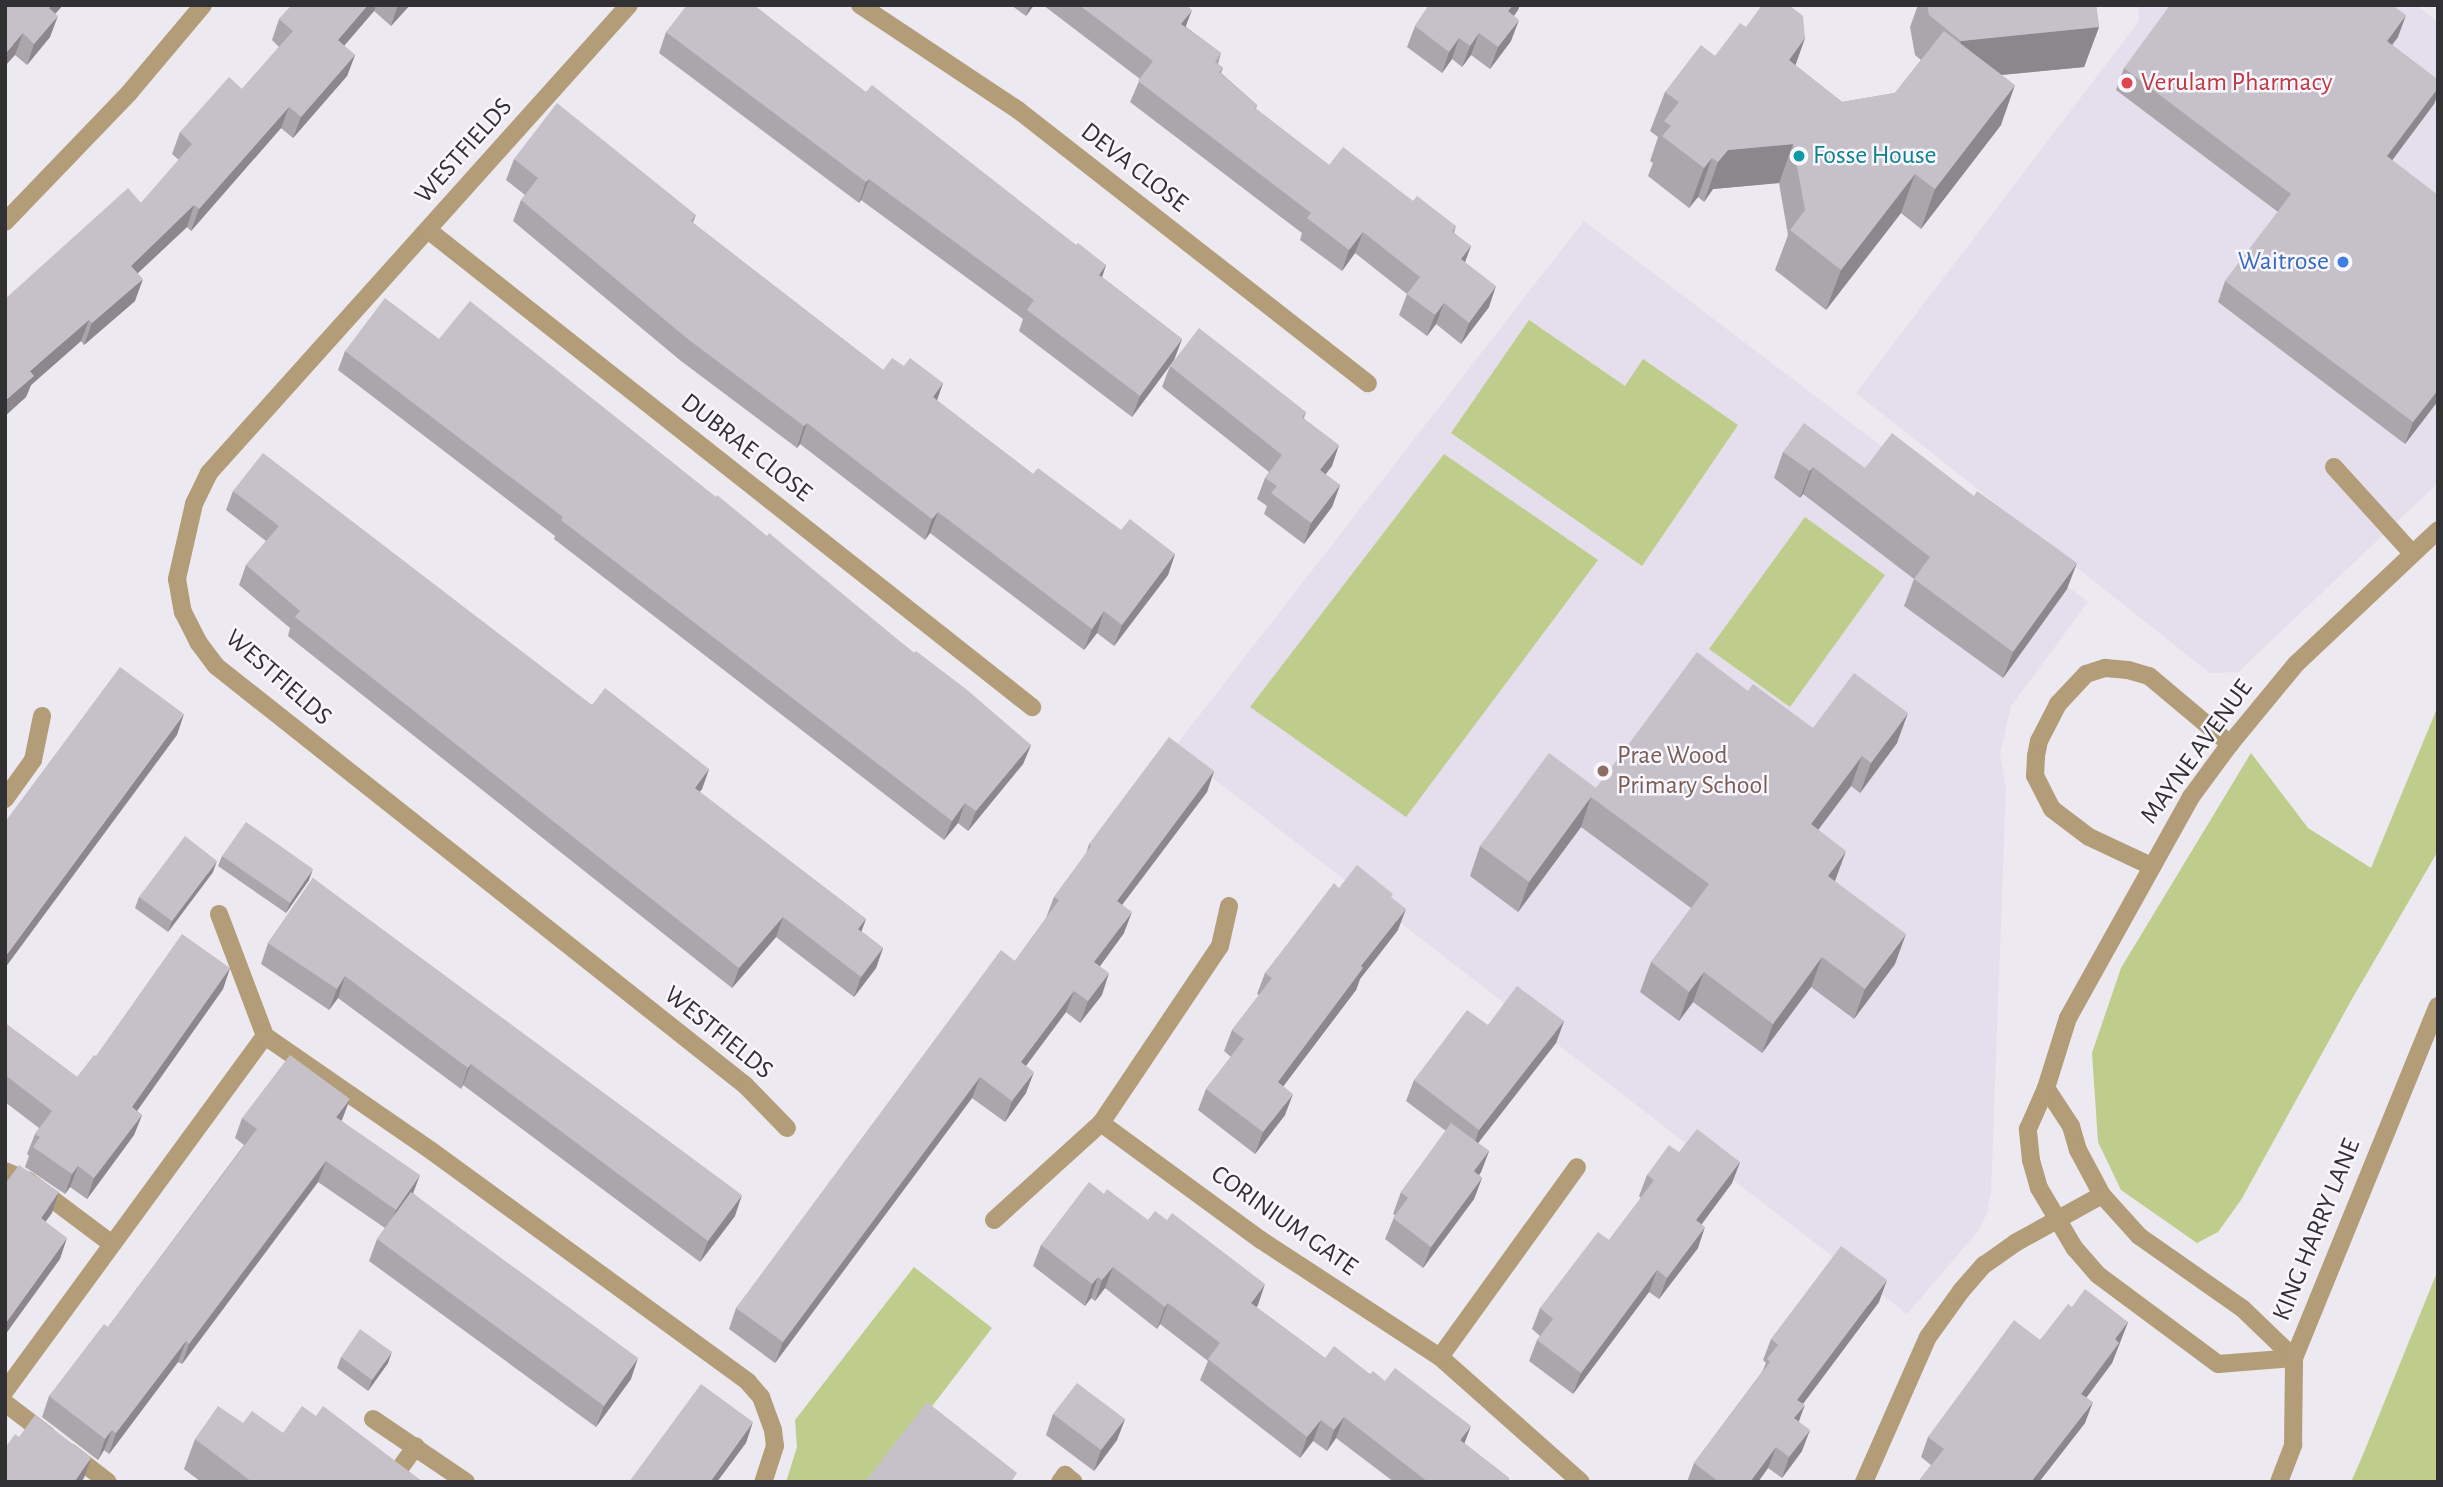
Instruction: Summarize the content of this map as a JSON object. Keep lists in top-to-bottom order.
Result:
{
  "streets": {
    "street": [
      "WESTFIELDS",
      "DEVA CLOSE",
      "DUBRAE CLOSE",
      "MAYNE AVENUE",
      "CORINIUM GATE",
      "KING HARRY LANE"
    ]
  },
  "crossings": [
    ["WESTFIELDS", "DUBRAE CLOSE"],
    ["MAYNE AVENUE", "KING HARRY LANE"]
  ],
  "places": [
    "Verulam Pharmacy",
    "Fosse House",
    "Waitrose",
    "Prae Wood Primary School"
  ]
}
